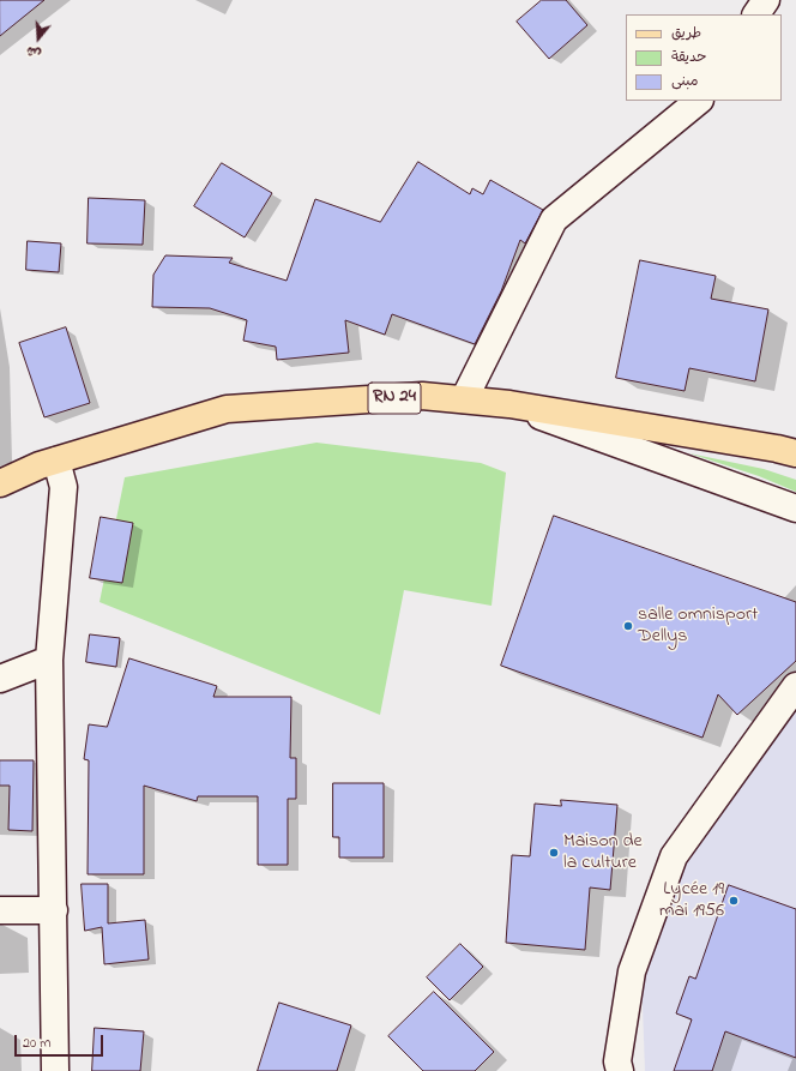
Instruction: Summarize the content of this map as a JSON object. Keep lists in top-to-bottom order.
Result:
{
  "streets": {
    "main road": ["RN 24"]
  },
  "places": ["salle omnisport Dellys", "Maison de la culture", "Lycée 19 mai 1956"],
  "legend": ["طريق", "حديقة", "مبنى"],
  "scale_bar": "20 m",
  "north": "bottom"
}
